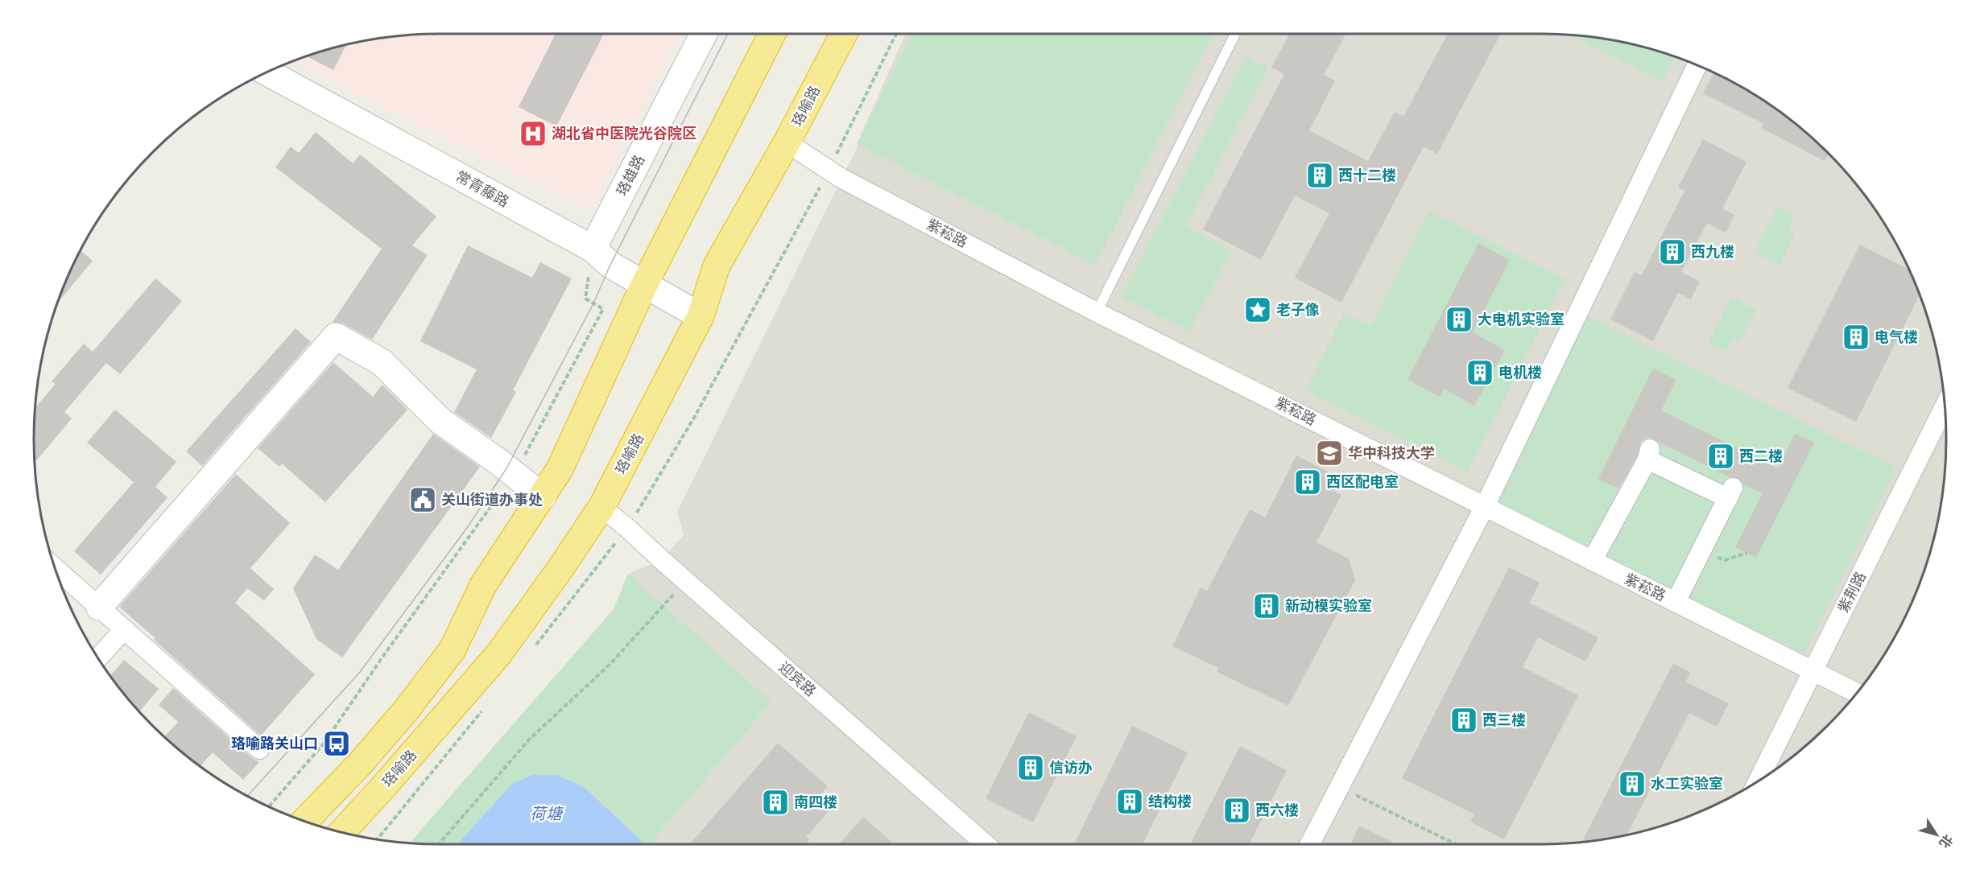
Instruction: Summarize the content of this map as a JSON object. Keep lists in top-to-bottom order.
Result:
{
  "streets": {
    "highway": ["珞喻路"],
    "street": [
      "珞雄路",
      "常青藤路",
      "紫菘路",
      "紫荆路",
      "迎宾路"
    ]
  },
  "crossings": [
    ["珞喻路", "常青藤路"],
    ["珞喻路", "紫菘路"],
    ["珞喻路", "迎宾路"],
    ["珞雄路", "常青藤路"],
    ["紫菘路", "紫荆路"]
  ],
  "water": ["荷塘"],
  "places": {
    "hospital": ["湖北省中医院光谷院区"],
    "building": [
      "西十二楼",
      "西九楼",
      "大电机实验室",
      "电气楼",
      "电机楼",
      "西二楼",
      "西区配电室",
      "新动模实验室",
      "西三楼",
      "信访办",
      "水工实验室",
      "结构楼",
      "南四楼",
      "西六楼"
    ],
    "place": ["老子像"],
    "school or university": ["华中科技大学"],
    "public building": ["关山街道办事处"],
    "bus stop": ["珞喻路关山口"]
  },
  "north": "bottom right"
}
